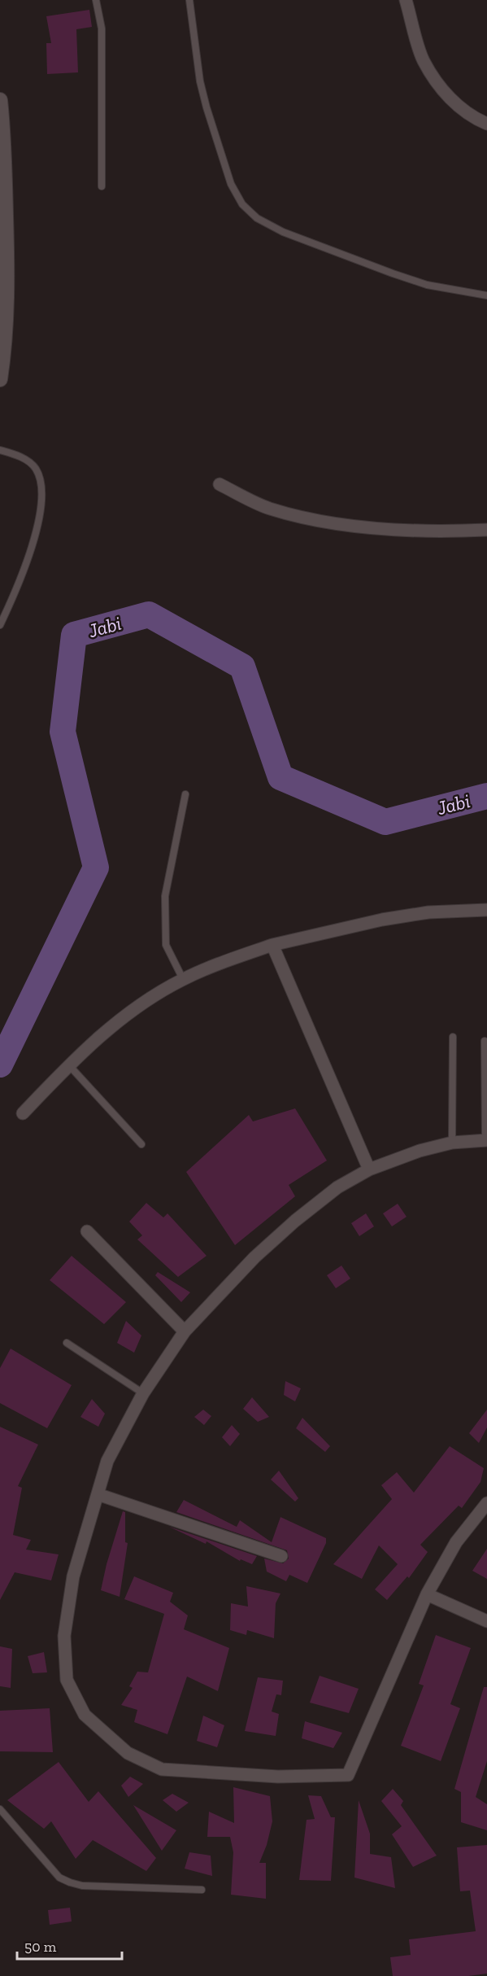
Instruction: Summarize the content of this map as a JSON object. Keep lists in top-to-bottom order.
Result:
{
  "water": ["Jabi"],
  "scale_bar": "50 m"
}
